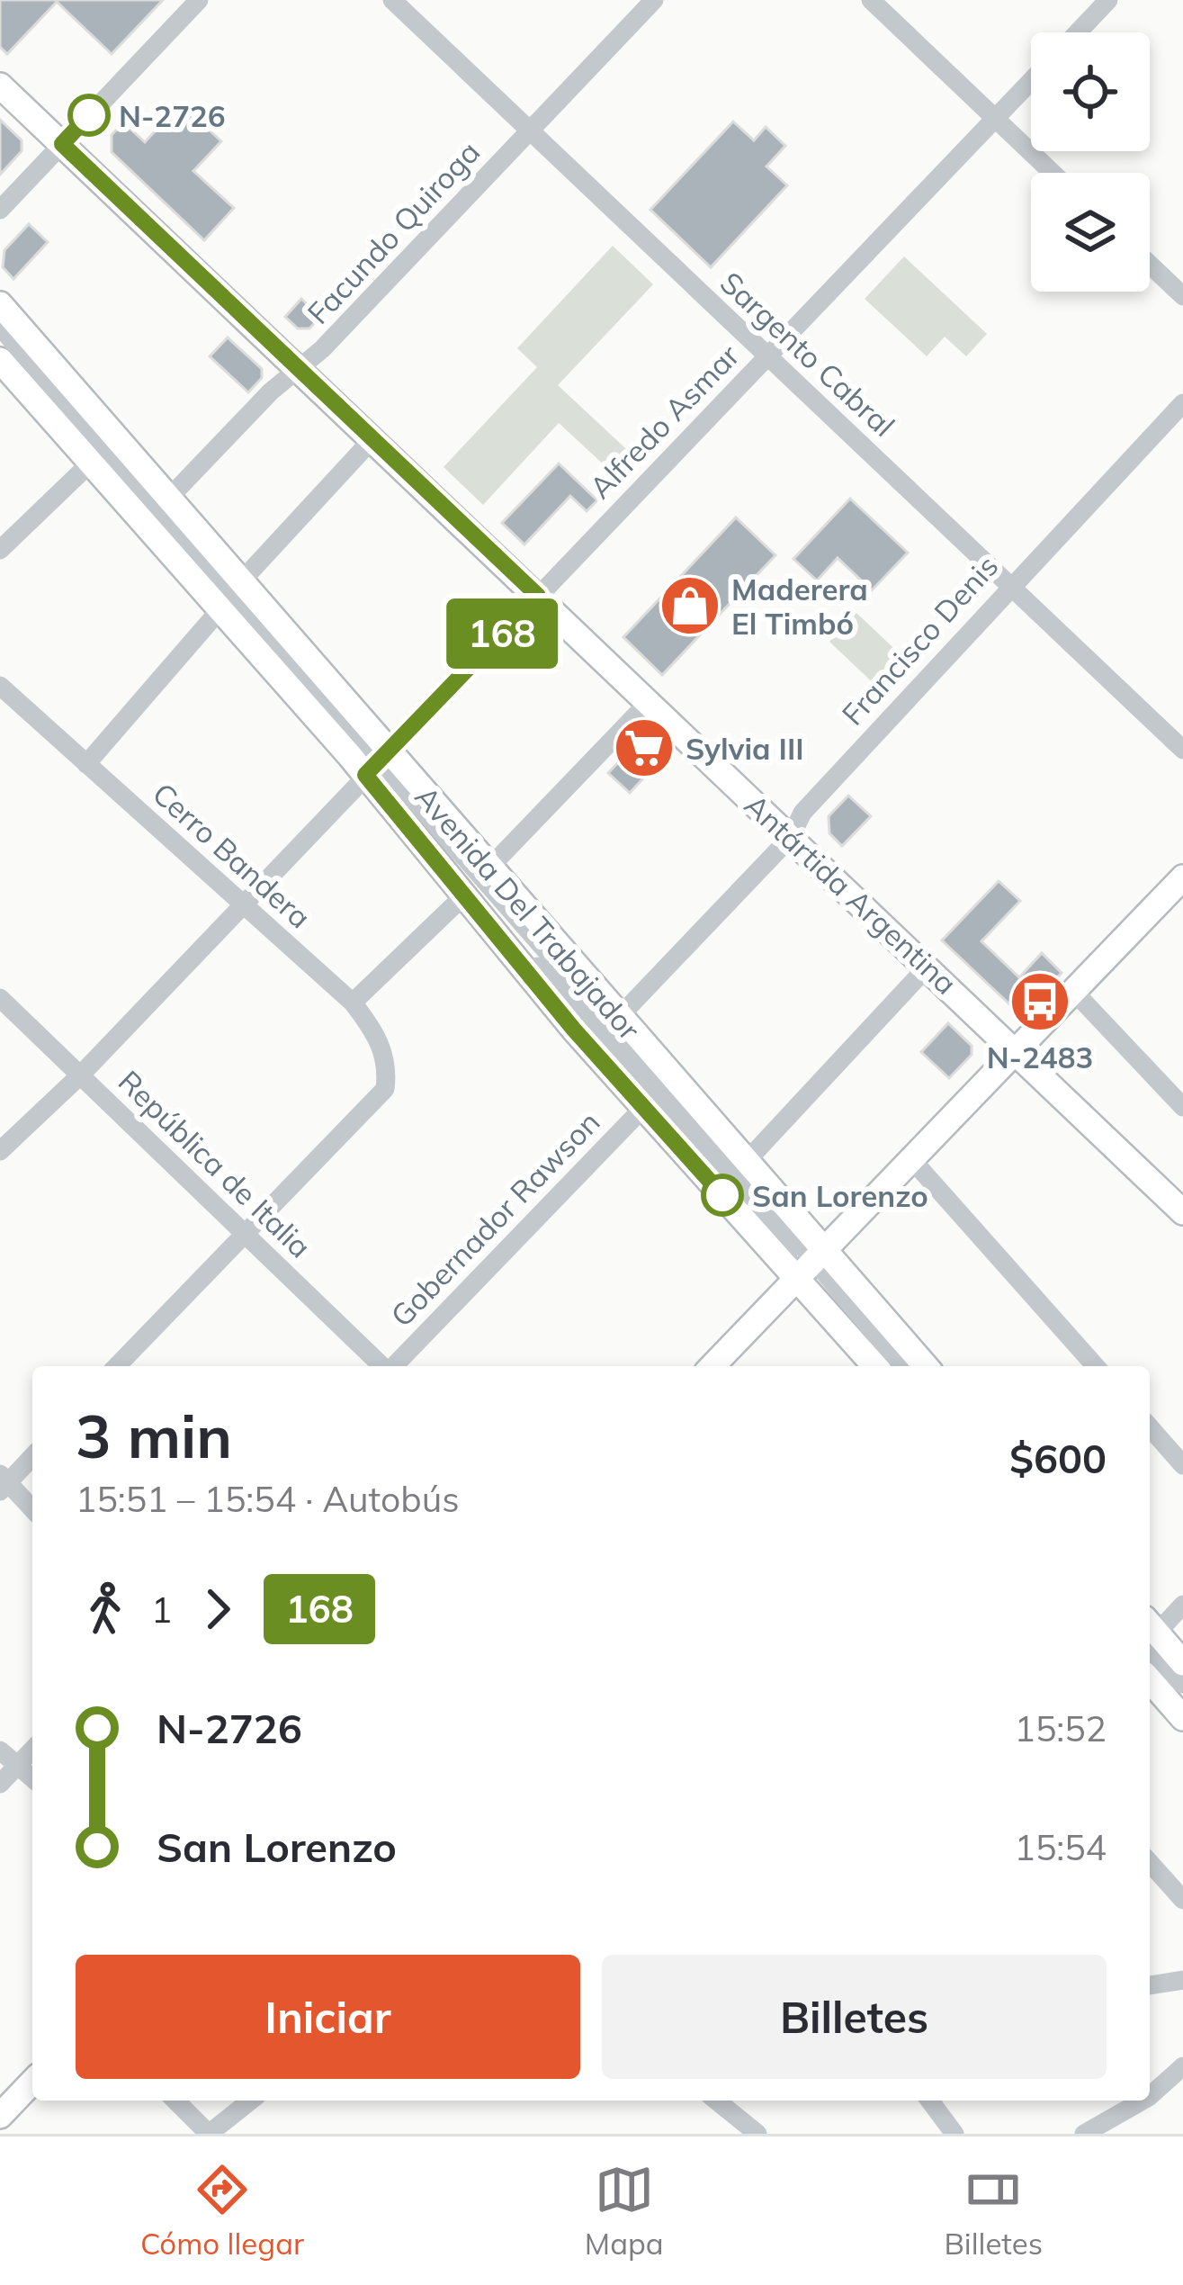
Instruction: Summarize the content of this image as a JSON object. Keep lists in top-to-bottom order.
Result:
{
  "streets": {
    "main road": ["Antártida Argentina", "Avenida Del Trabajador"],
    "street": [
      "Facundo Quiroga",
      "Sargento Cabral",
      "Alfredo Asmar",
      "Francisco Denis",
      "Cerro Bandera",
      "República de Italia",
      "Gobernador Rawson"
    ]
  },
  "crossings": [
    ["Facundo Quiroga", "Sargento Cabral"],
    ["Facundo Quiroga", "Antártida Argentina"],
    ["Facundo Quiroga", "Avenida Del Trabajador"],
    ["Sargento Cabral", "Alfredo Asmar"],
    ["Sargento Cabral", "Francisco Denis"],
    ["Alfredo Asmar", "Cerro Bandera"],
    ["Alfredo Asmar", "Antártida Argentina"],
    ["Alfredo Asmar", "Avenida Del Trabajador"],
    ["Alfredo Asmar", "República de Italia"],
    ["Francisco Denis", "Antártida Argentina"],
    ["Francisco Denis", "Avenida Del Trabajador"],
    ["Cerro Bandera", "República de Italia"],
    ["Avenida Del Trabajador", "Gobernador Rawson"]
  ],
  "places": {
    "other": ["N-2726", "San Lorenzo"],
    "shop": ["Maderera El Timbó"],
    "supermarket": ["Sylvia III"],
    "bus stop": ["N-2483"]
  },
  "lines": ["bus line 168"],
  "page": {
    "on_map": "168",
    "heading": ["3 min", "15:51 – 15:54 · Autobús", "$600"],
    "legs": ["1", "168"],
    "list": [
      {
        "name": "N-2726",
        "value": "15:52"
      },
      {
        "name": "San Lorenzo",
        "value": "15:54"
      }
    ],
    "buttons": ["Iniciar", "Billetes"],
    "tabs": ["Cómo llegar", "Mapa", "Billetes"]
  }
}
